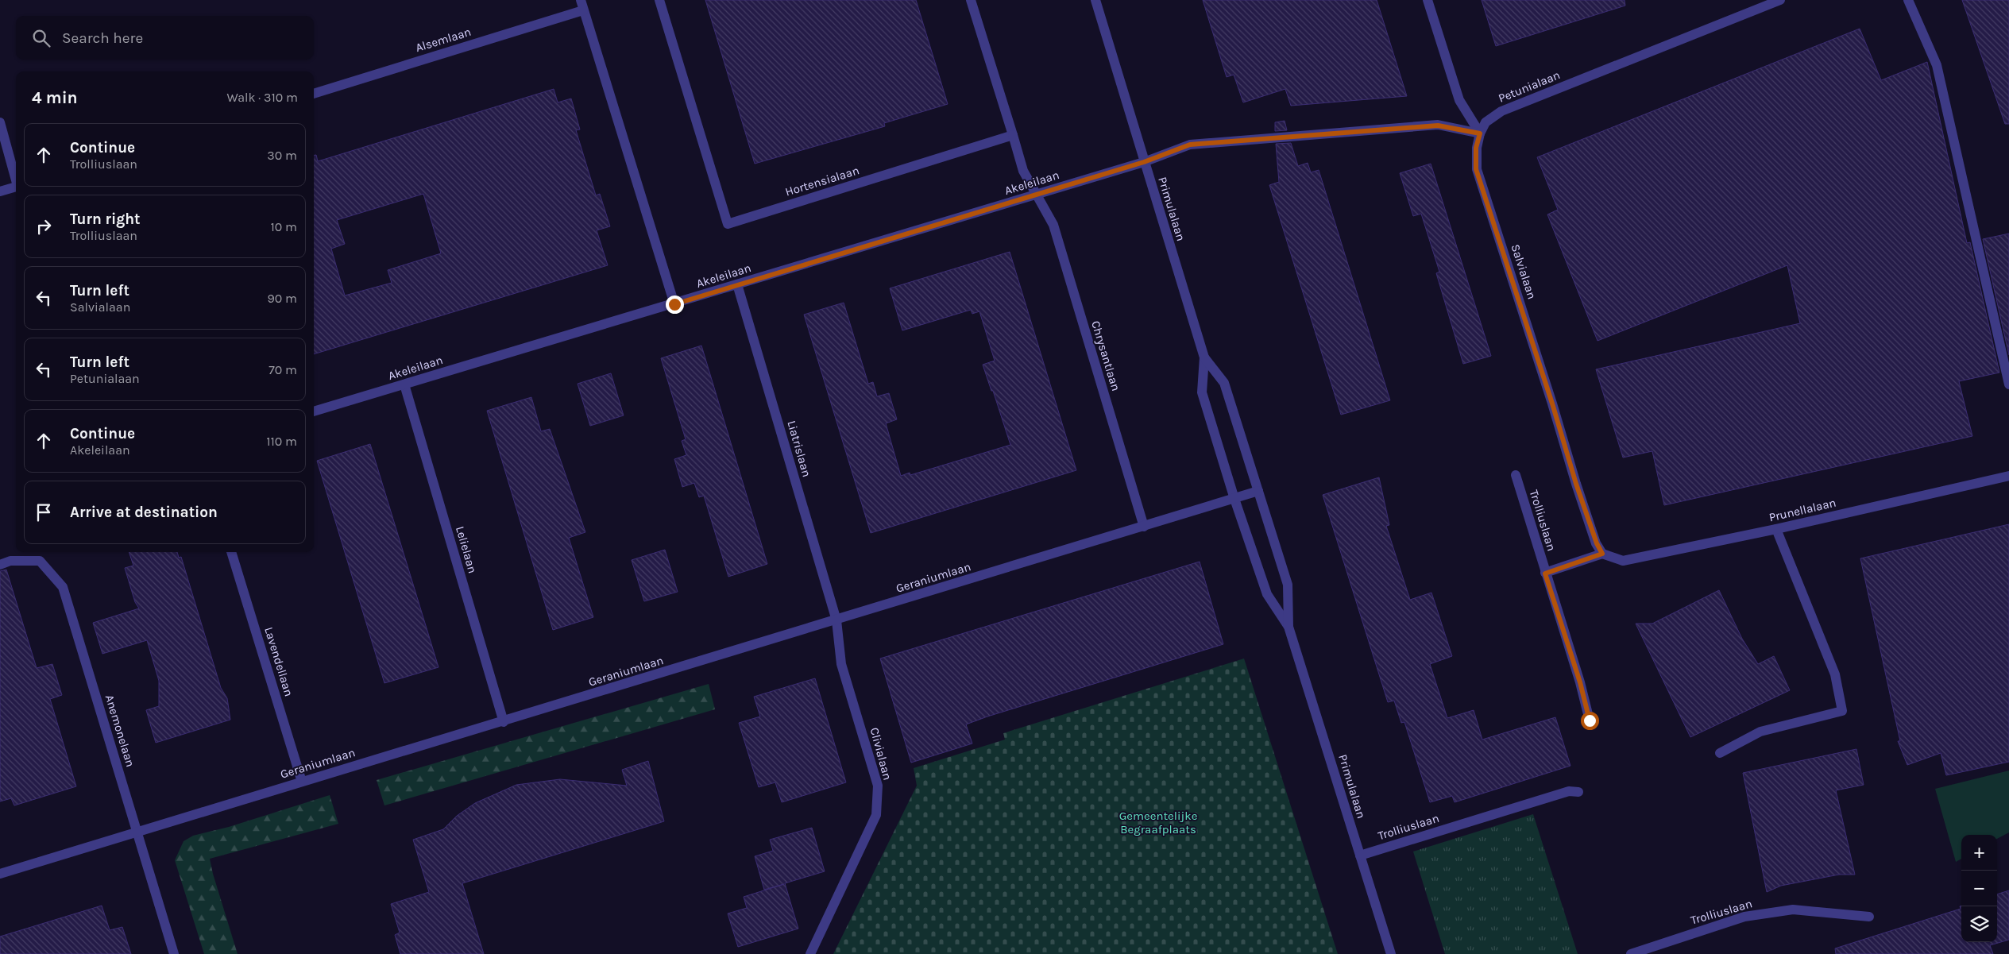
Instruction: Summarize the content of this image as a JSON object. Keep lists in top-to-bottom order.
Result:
{
  "streets": {
    "street": [
      "Alsemlaan",
      "Petunialaan",
      "Hortensialaan",
      "Akeleilaan",
      "Primulalaan",
      "Salvialaan",
      "Chrysantlaan",
      "Liatrislaan",
      "Prunellalaan",
      "Trolliuslaan",
      "Lelielaan",
      "Geraniumlaan",
      "Lavendellaan",
      "Anemonelaan",
      "Clivialaan"
    ]
  },
  "crossings": [
    ["Petunialaan", "Salvialaan"],
    ["Akeleilaan", "Primulalaan"],
    ["Akeleilaan", "Chrysantlaan"],
    ["Akeleilaan", "Liatrislaan"],
    ["Akeleilaan", "Lelielaan"],
    ["Primulalaan", "Trolliuslaan"],
    ["Primulalaan", "Geraniumlaan"],
    ["Salvialaan", "Prunellalaan"],
    ["Chrysantlaan", "Geraniumlaan"],
    ["Liatrislaan", "Geraniumlaan"],
    ["Liatrislaan", "Clivialaan"],
    ["Lelielaan", "Geraniumlaan"],
    ["Geraniumlaan", "Lavendellaan"],
    ["Geraniumlaan", "Anemonelaan"],
    ["Geraniumlaan", "Clivialaan"]
  ],
  "parks": ["Gemeentelijke Begraafplaats"],
  "page": {
    "search": "Search here",
    "heading": ["4 min", "Walk · 310 m"],
    "list": [
      ["Continue", "Trolliuslaan", "30 m"],
      ["Turn right", "Trolliuslaan", "10 m"],
      ["Turn left", "Salvialaan", "90 m"],
      ["Turn left", "Petunialaan", "70 m"],
      ["Continue", "Akeleilaan", "110 m"],
      "Arrive at destination"
    ],
    "map_buttons": ["+", "−"]
  }
}
